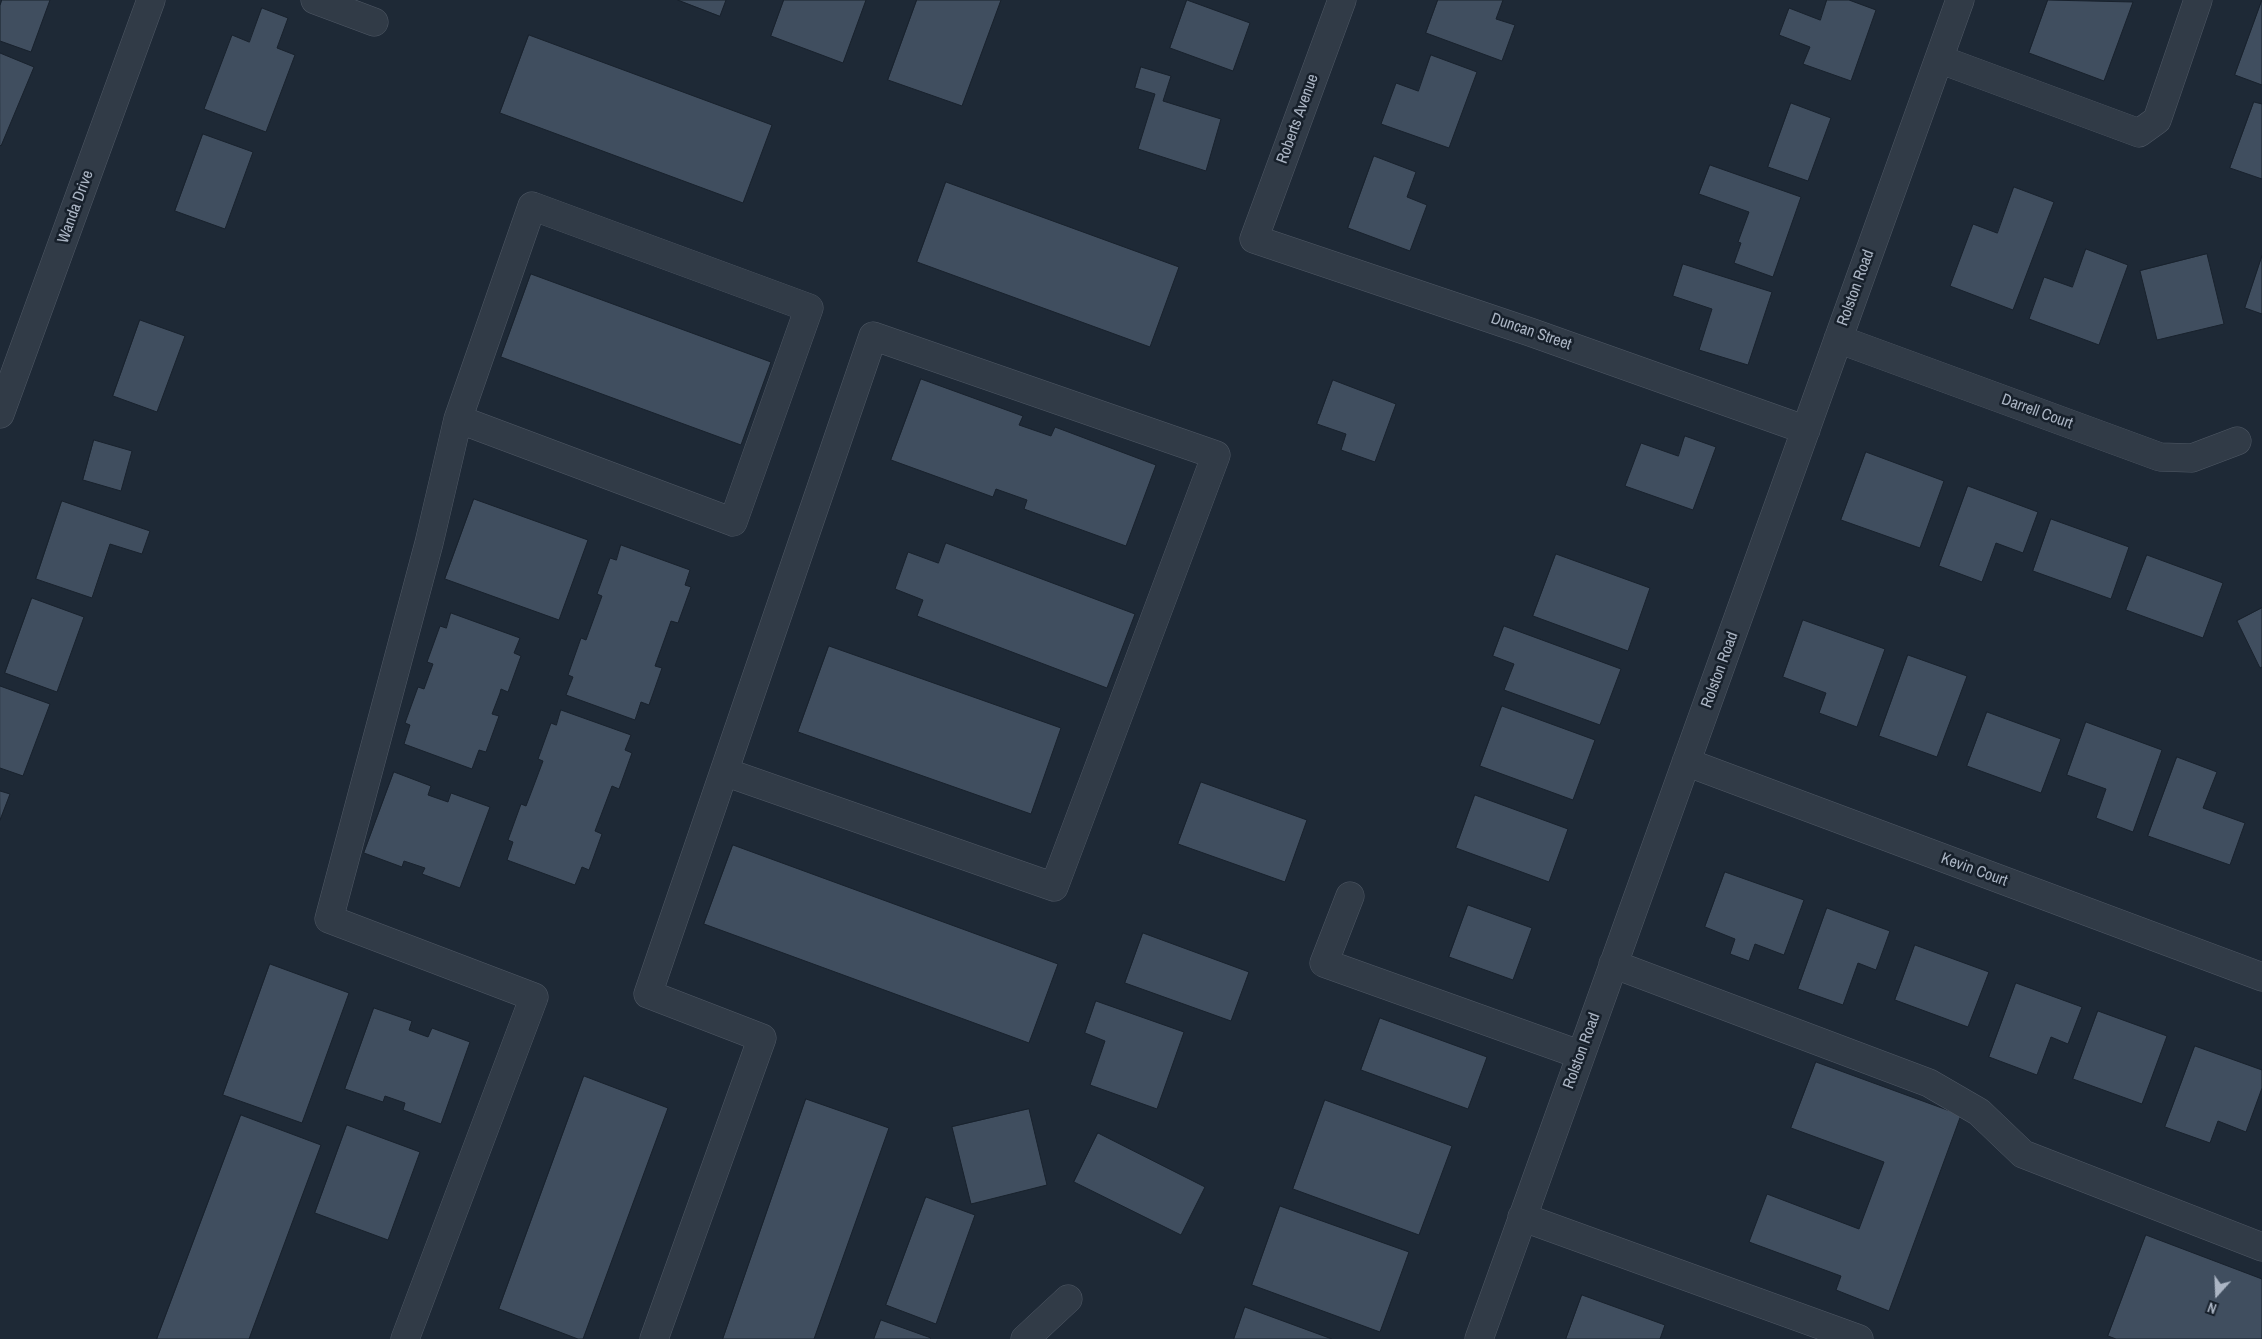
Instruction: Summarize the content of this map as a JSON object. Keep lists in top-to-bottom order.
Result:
{
  "streets": {
    "street": [
      "Roberts Avenue",
      "Wanda Drive",
      "Rolston Road",
      "Duncan Street",
      "Darrell Court",
      "Kevin Court"
    ]
  },
  "crossings": [
    ["Roberts Avenue", "Duncan Street"],
    ["Rolston Road", "Duncan Street"],
    ["Rolston Road", "Darrell Court"],
    ["Rolston Road", "Kevin Court"]
  ],
  "north": "bottom"
}
